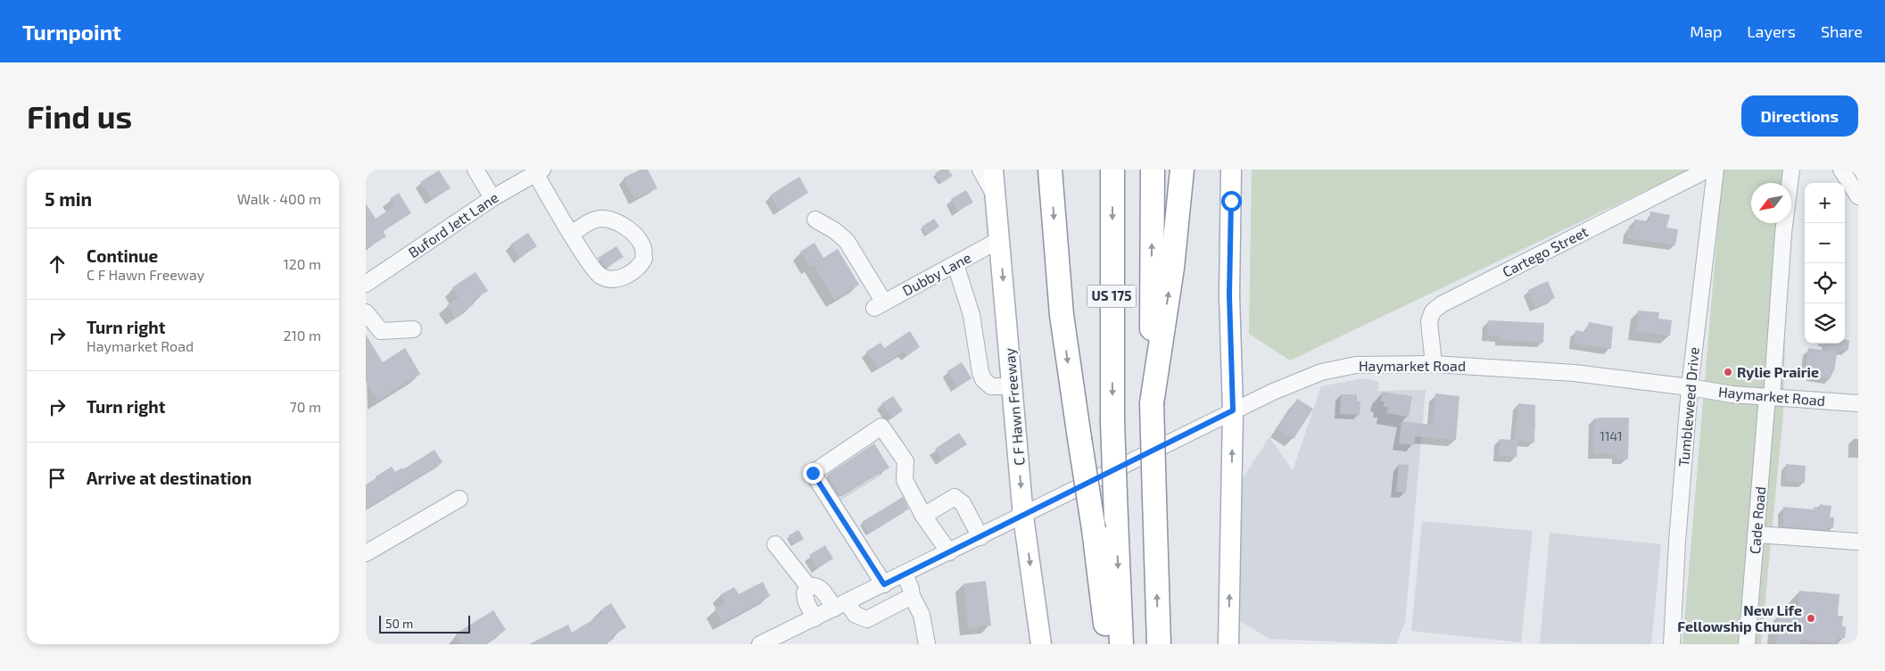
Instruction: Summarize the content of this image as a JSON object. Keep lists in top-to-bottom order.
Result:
{
  "streets": {
    "highway": ["US 175"],
    "main road": ["C F Hawn Freeway"],
    "street": [
      "Buford Jett Lane",
      "Cartego Street",
      "Dubby Lane",
      "Haymarket Road",
      "Tumbleweed Drive",
      "Cade Road"
    ]
  },
  "crossings": [
    ["Cartego Street", "Haymarket Road"],
    ["Dubby Lane", "C F Hawn Freeway"],
    ["Haymarket Road", "C F Hawn Freeway"],
    ["Haymarket Road", "Tumbleweed Drive"],
    ["Haymarket Road", "Cade Road"]
  ],
  "one_way": ["C F Hawn Freeway"],
  "places": ["Rylie Prairie", "New Life Fellowship Church"],
  "house_numbers": ["1141"],
  "scale_bar": "50 m",
  "north": "bottom left",
  "page": {
    "header": "Turnpoint",
    "nav": ["Map", "Layers", "Share"],
    "buttons": "Directions",
    "title": "Find us",
    "heading": ["5 min", "Walk · 400 m"],
    "map_buttons": ["+", "−"],
    "list": [
      ["Continue", "C F Hawn Freeway", "120 m"],
      ["Turn right", "Haymarket Road", "210 m"],
      ["Turn right", "70 m"],
      "Arrive at destination"
    ],
    "scale": "50 m"
  }
}
